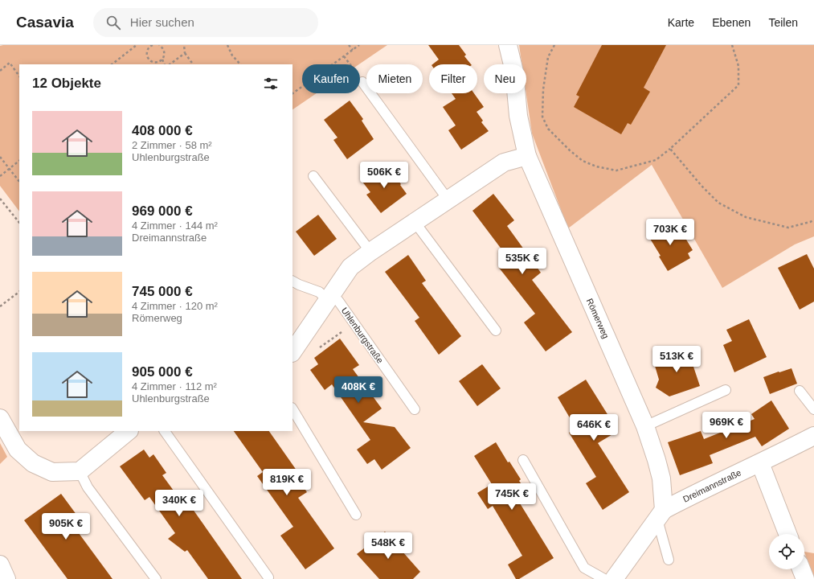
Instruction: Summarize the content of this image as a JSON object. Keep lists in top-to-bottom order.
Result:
{
  "streets": {
    "street": ["Römerweg", "Dreimannstraße"],
    "lane": ["Uhlenburgstraße"]
  },
  "crossings": [
    ["Römerweg", "Dreimannstraße"]
  ],
  "page": {
    "header": "Casavia",
    "search": "Hier suchen",
    "nav": ["Karte", "Ebenen", "Teilen"],
    "chip": [
      "Kaufen",
      "Mieten",
      "Filter",
      "Neu"
    ],
    "heading": "12 Objekte",
    "list": [
      {
        "name": "408 000 €",
        "note": "2 Zimmer · 58 m² · Uhlenburgstraße"
      },
      {
        "name": "969 000 €",
        "note": "4 Zimmer · 144 m² · Dreimannstraße"
      },
      {
        "name": "745 000 €",
        "note": "4 Zimmer · 120 m² · Römerweg"
      },
      {
        "name": "905 000 €",
        "note": "4 Zimmer · 112 m² · Uhlenburgstraße"
      }
    ],
    "price": [
      "506K €",
      "703K €",
      "535K €",
      "513K €",
      "408K €",
      "969K €",
      "646K €",
      "819K €",
      "745K €",
      "340K €",
      "905K €",
      "548K €"
    ]
  }
}
